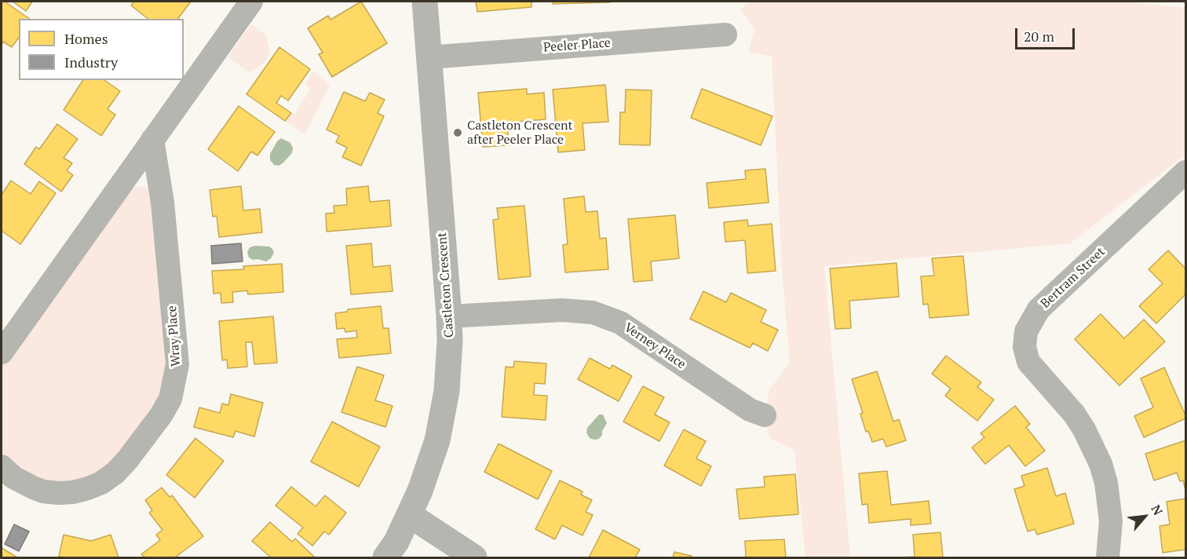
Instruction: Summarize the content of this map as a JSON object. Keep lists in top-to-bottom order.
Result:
{
  "streets": {
    "street": [
      "Peeler Place",
      "Bertram Street",
      "Castleton Crescent",
      "Wray Place",
      "Verney Place"
    ]
  },
  "crossings": [
    ["Peeler Place", "Castleton Crescent"],
    ["Castleton Crescent", "Verney Place"]
  ],
  "places": ["Castleton Crescent after Peeler Place"],
  "legend": ["Homes", "Industry"],
  "scale_bar": "20 m",
  "north": "top right"
}
